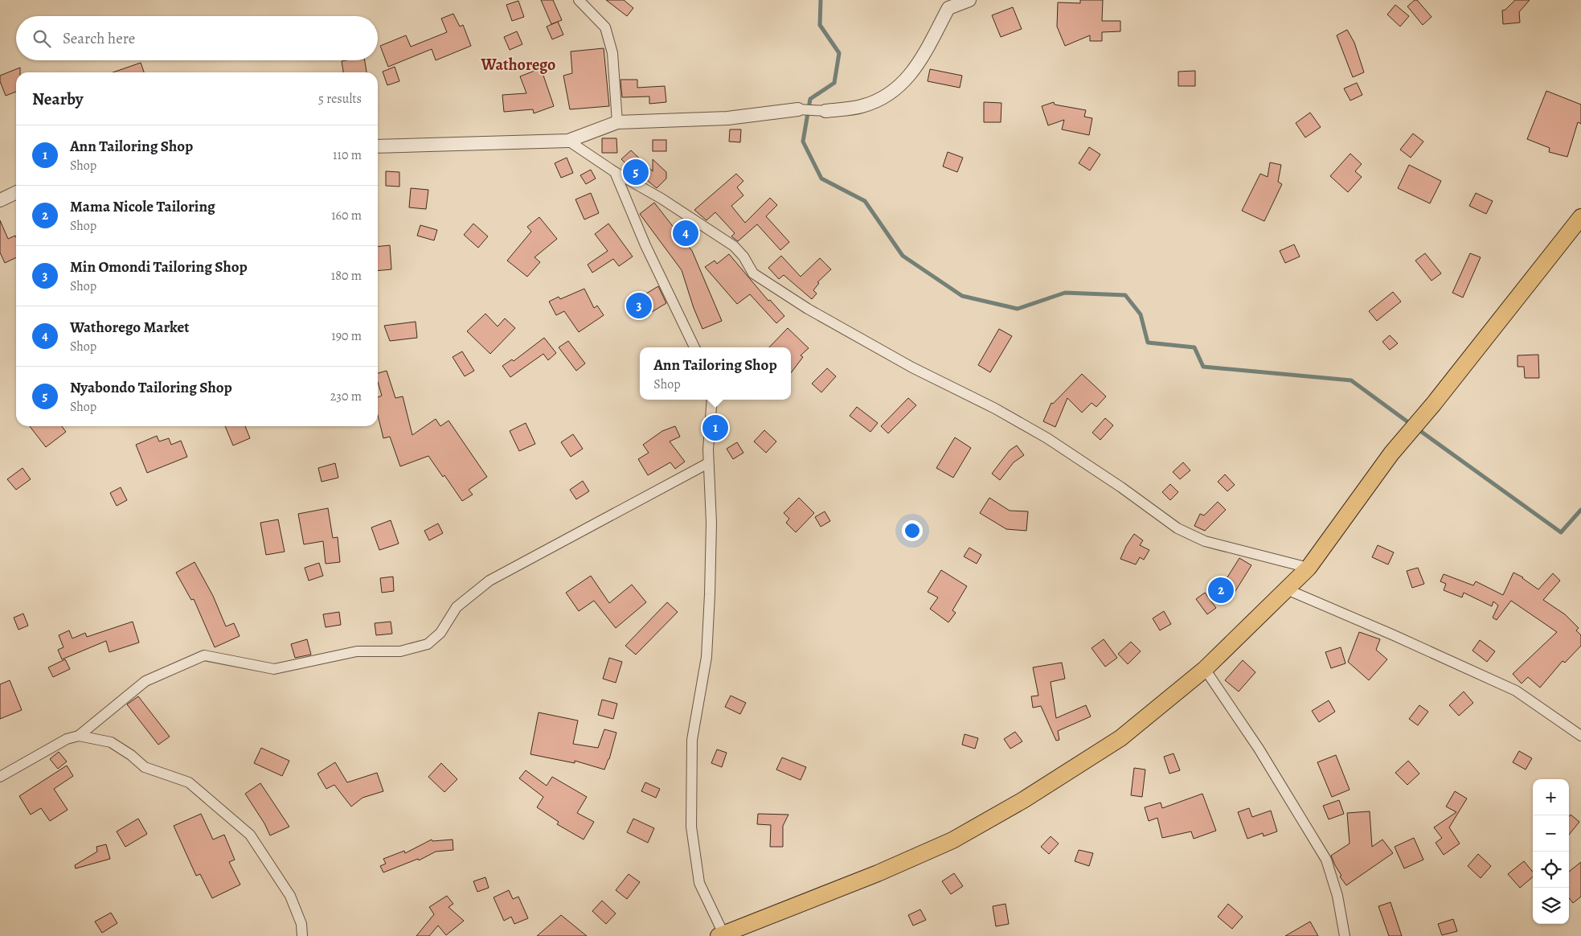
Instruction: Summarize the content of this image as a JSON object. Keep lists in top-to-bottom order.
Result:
{
  "districts": ["Wathorego"],
  "page": {
    "search": "Search here",
    "heading": ["Nearby", "5 results"],
    "list": [
      {
        "mark": "1",
        "name": "Ann Tailoring Shop",
        "note": "Shop",
        "value": "110 m"
      },
      {
        "mark": "2",
        "name": "Mama Nicole Tailoring",
        "note": "Shop",
        "value": "160 m"
      },
      {
        "mark": "3",
        "name": "Min Omondi Tailoring Shop",
        "note": "Shop",
        "value": "180 m"
      },
      {
        "mark": "4",
        "name": "Wathorego Market",
        "note": "Shop",
        "value": "190 m"
      },
      {
        "mark": "5",
        "name": "Nyabondo Tailoring Shop",
        "note": "Shop",
        "value": "230 m"
      }
    ],
    "pins": [
      "5",
      "4",
      "3",
      "1",
      "2"
    ],
    "popup": ["Ann Tailoring Shop", "Shop"],
    "map_buttons": ["+", "−"]
  }
}
